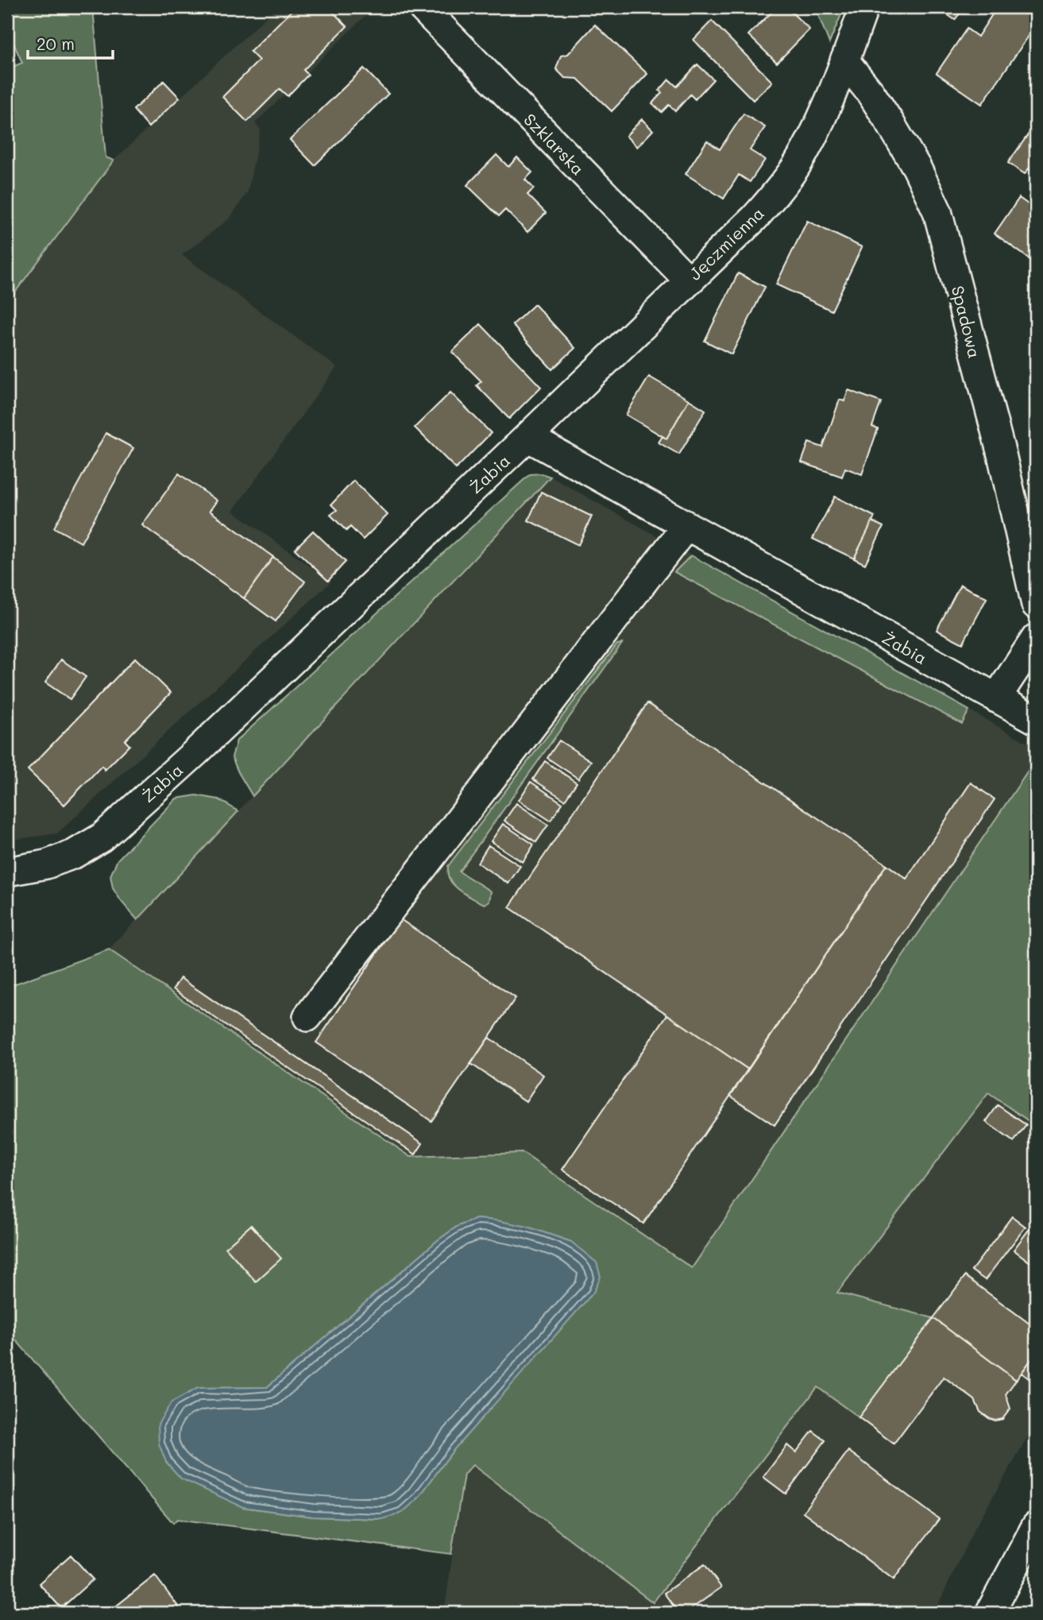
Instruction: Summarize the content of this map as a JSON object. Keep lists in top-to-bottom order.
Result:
{
  "streets": {
    "street": [
      "Szklarska",
      "Jęczmienna",
      "Spadowa",
      "Żabia"
    ]
  },
  "crossings": [
    ["Szklarska", "Jęczmienna"],
    ["Jęczmienna", "Spadowa"],
    ["Jęczmienna", "Żabia"]
  ],
  "scale_bar": "20 m"
}
